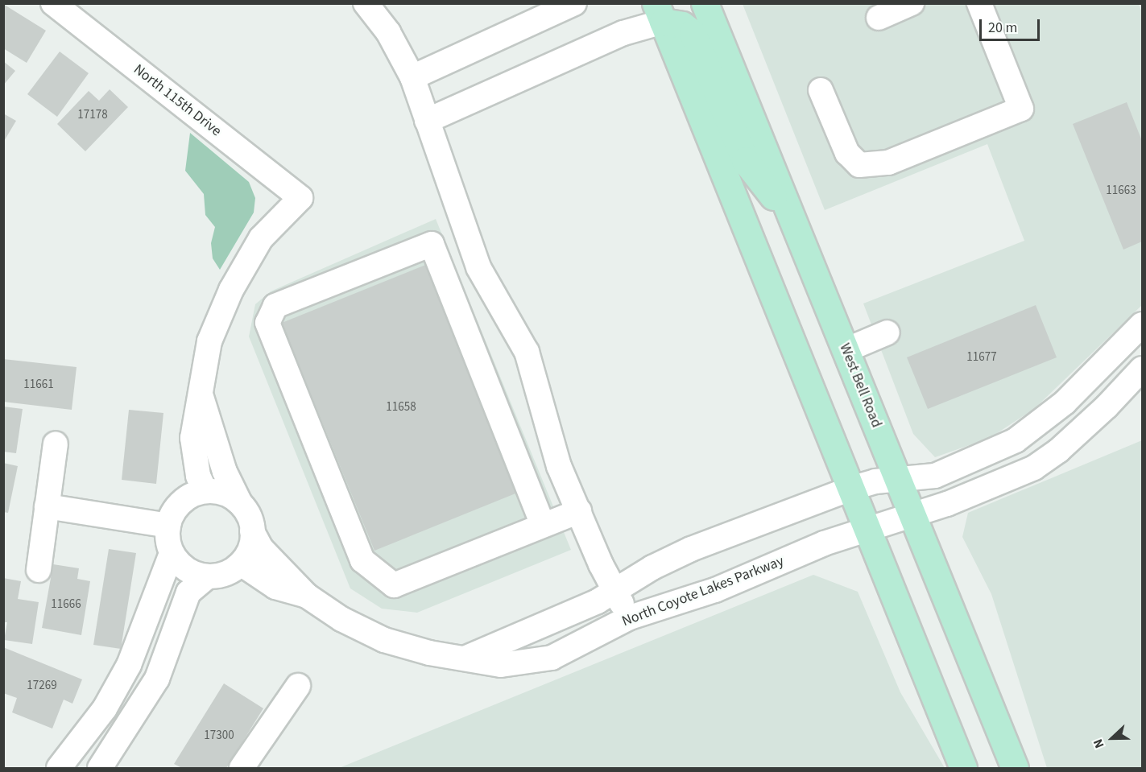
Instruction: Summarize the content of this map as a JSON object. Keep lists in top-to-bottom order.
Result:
{
  "streets": {
    "main road": ["West Bell Road"],
    "street": ["North 115th Drive", "North Coyote Lakes Parkway"]
  },
  "crossings": [
    ["West Bell Road", "North Coyote Lakes Parkway"]
  ],
  "house_numbers": [
    "17178",
    "11663",
    "11677",
    "11661",
    "11658",
    "11666",
    "17269",
    "17300"
  ],
  "scale_bar": "20 m",
  "north": "left"
}
